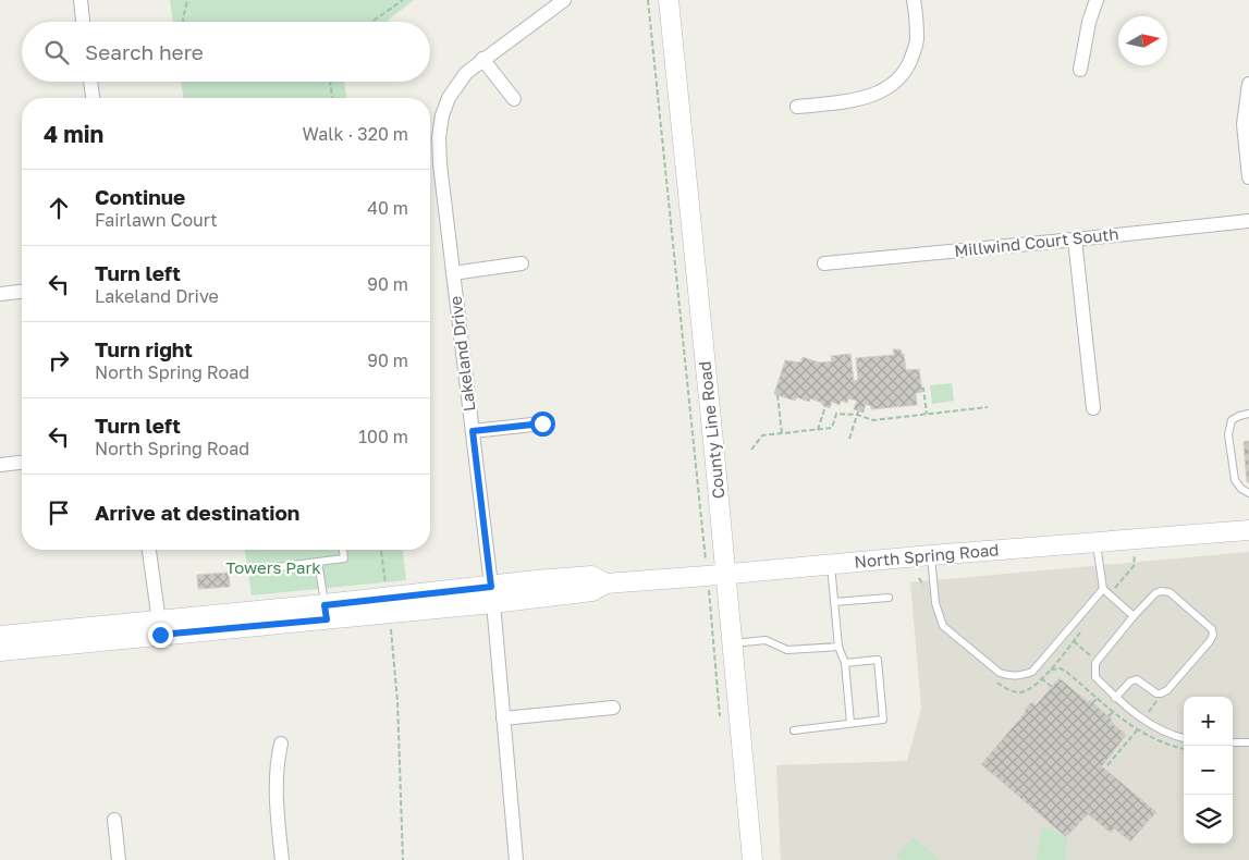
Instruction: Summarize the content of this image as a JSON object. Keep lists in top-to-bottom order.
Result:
{
  "streets": {
    "main road": ["County Line Road", "North Spring Road"],
    "street": ["Millwind Court South", "Lakeland Drive"]
  },
  "crossings": [
    ["Lakeland Drive", "North Spring Road"],
    ["County Line Road", "North Spring Road"]
  ],
  "parks": ["Towers Park"],
  "north": "right",
  "page": {
    "search": "Search here",
    "heading": ["4 min", "Walk · 320 m"],
    "list": [
      ["Continue", "Fairlawn Court", "40 m"],
      ["Turn left", "Lakeland Drive", "90 m"],
      ["Turn right", "North Spring Road", "90 m"],
      ["Turn left", "North Spring Road", "100 m"],
      "Arrive at destination"
    ],
    "map_buttons": ["+", "−"]
  }
}
